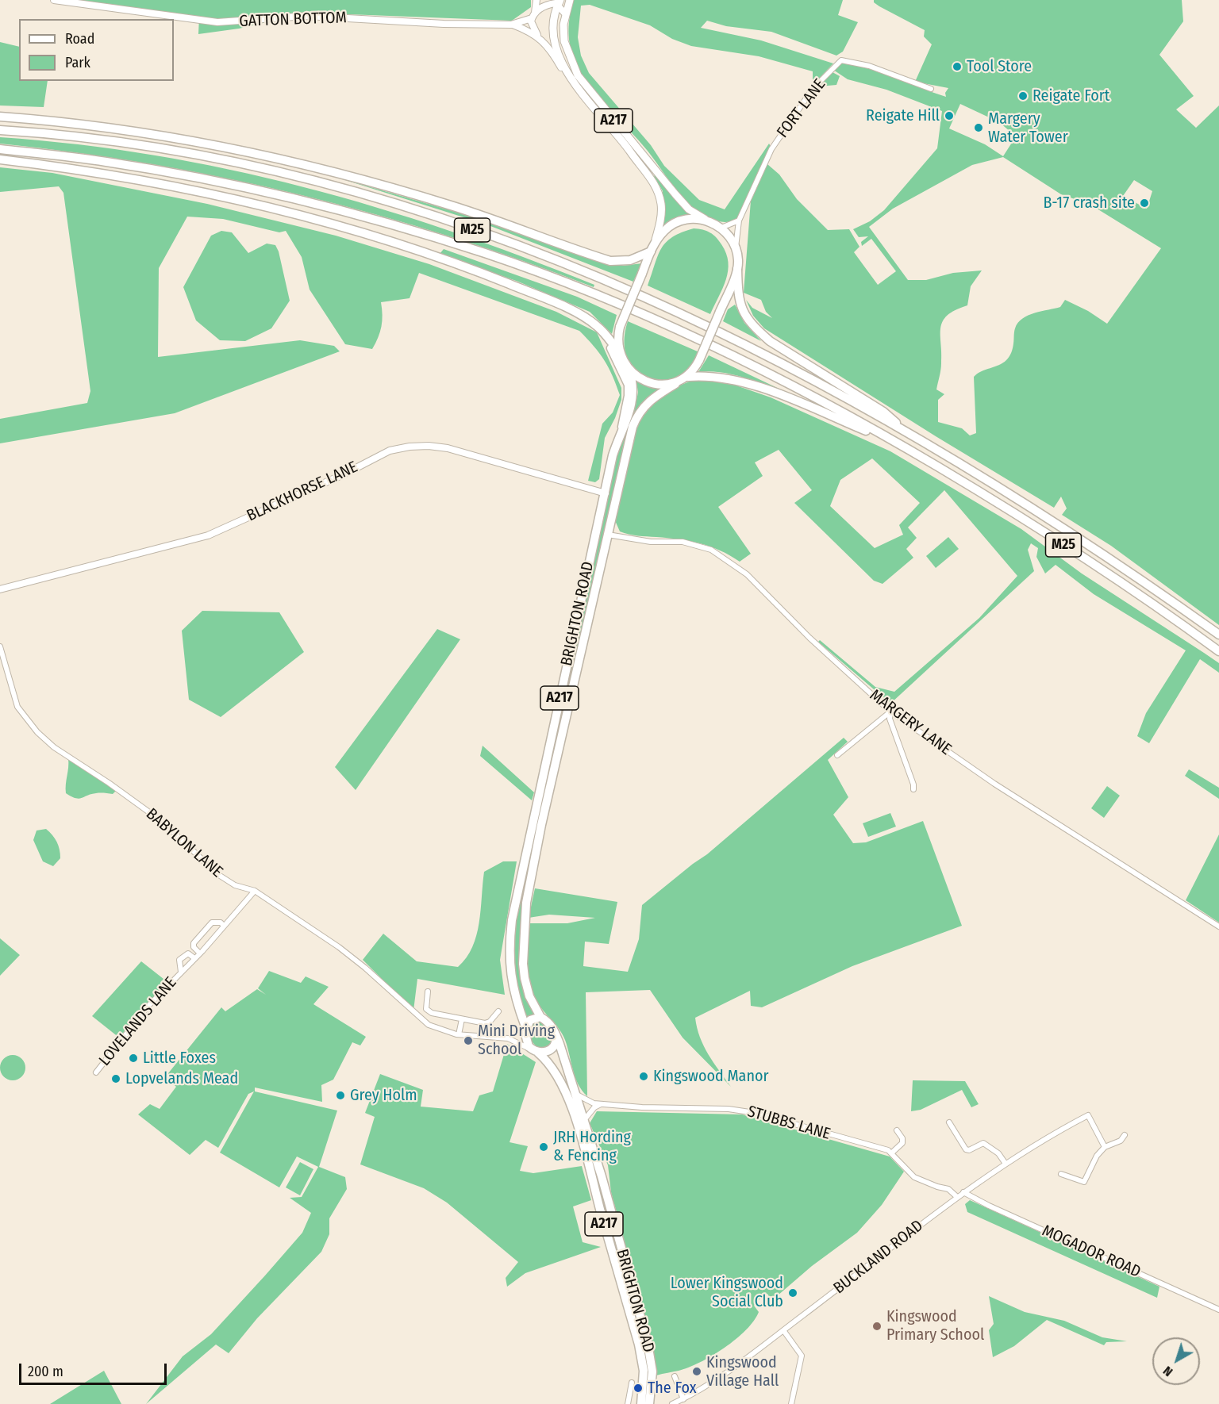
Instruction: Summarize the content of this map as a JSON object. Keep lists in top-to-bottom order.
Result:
{
  "streets": {
    "highway": ["A217", "M25", "BRIGHTON ROAD"],
    "street": [
      "GATTON BOTTOM",
      "FORT LANE",
      "BLACKHORSE LANE",
      "MARGERY LANE",
      "BABYLON LANE",
      "LOVELANDS LANE",
      "STUBBS LANE",
      "MOGADOR ROAD",
      "BUCKLAND ROAD"
    ]
  },
  "crossings": [
    ["A217", "M25"],
    ["A217", "BRIGHTON ROAD"],
    ["A217", "BABYLON LANE"],
    ["M25", "BRIGHTON ROAD"],
    ["BLACKHORSE LANE", "BRIGHTON ROAD"],
    ["BRIGHTON ROAD", "MARGERY LANE"],
    ["BRIGHTON ROAD", "BABYLON LANE"],
    ["BRIGHTON ROAD", "STUBBS LANE"],
    ["BABYLON LANE", "LOVELANDS LANE"],
    ["MOGADOR ROAD", "BUCKLAND ROAD"]
  ],
  "places": [
    "Tool Store",
    "Reigate Fort",
    "Reigate Hill",
    "Margery Water Tower",
    "B-17 crash site",
    "Mini Driving School",
    "Little Foxes",
    "Kingswood Manor",
    "Lopvelands Mead",
    "Grey Holm",
    "JRH Hording & Fencing",
    "Lower Kingswood Social Club",
    "Kingswood Primary School",
    "Kingswood Village Hall",
    "The Fox"
  ],
  "legend": ["Road", "Park"],
  "scale_bar": "200 m",
  "north": "bottom left"
}
